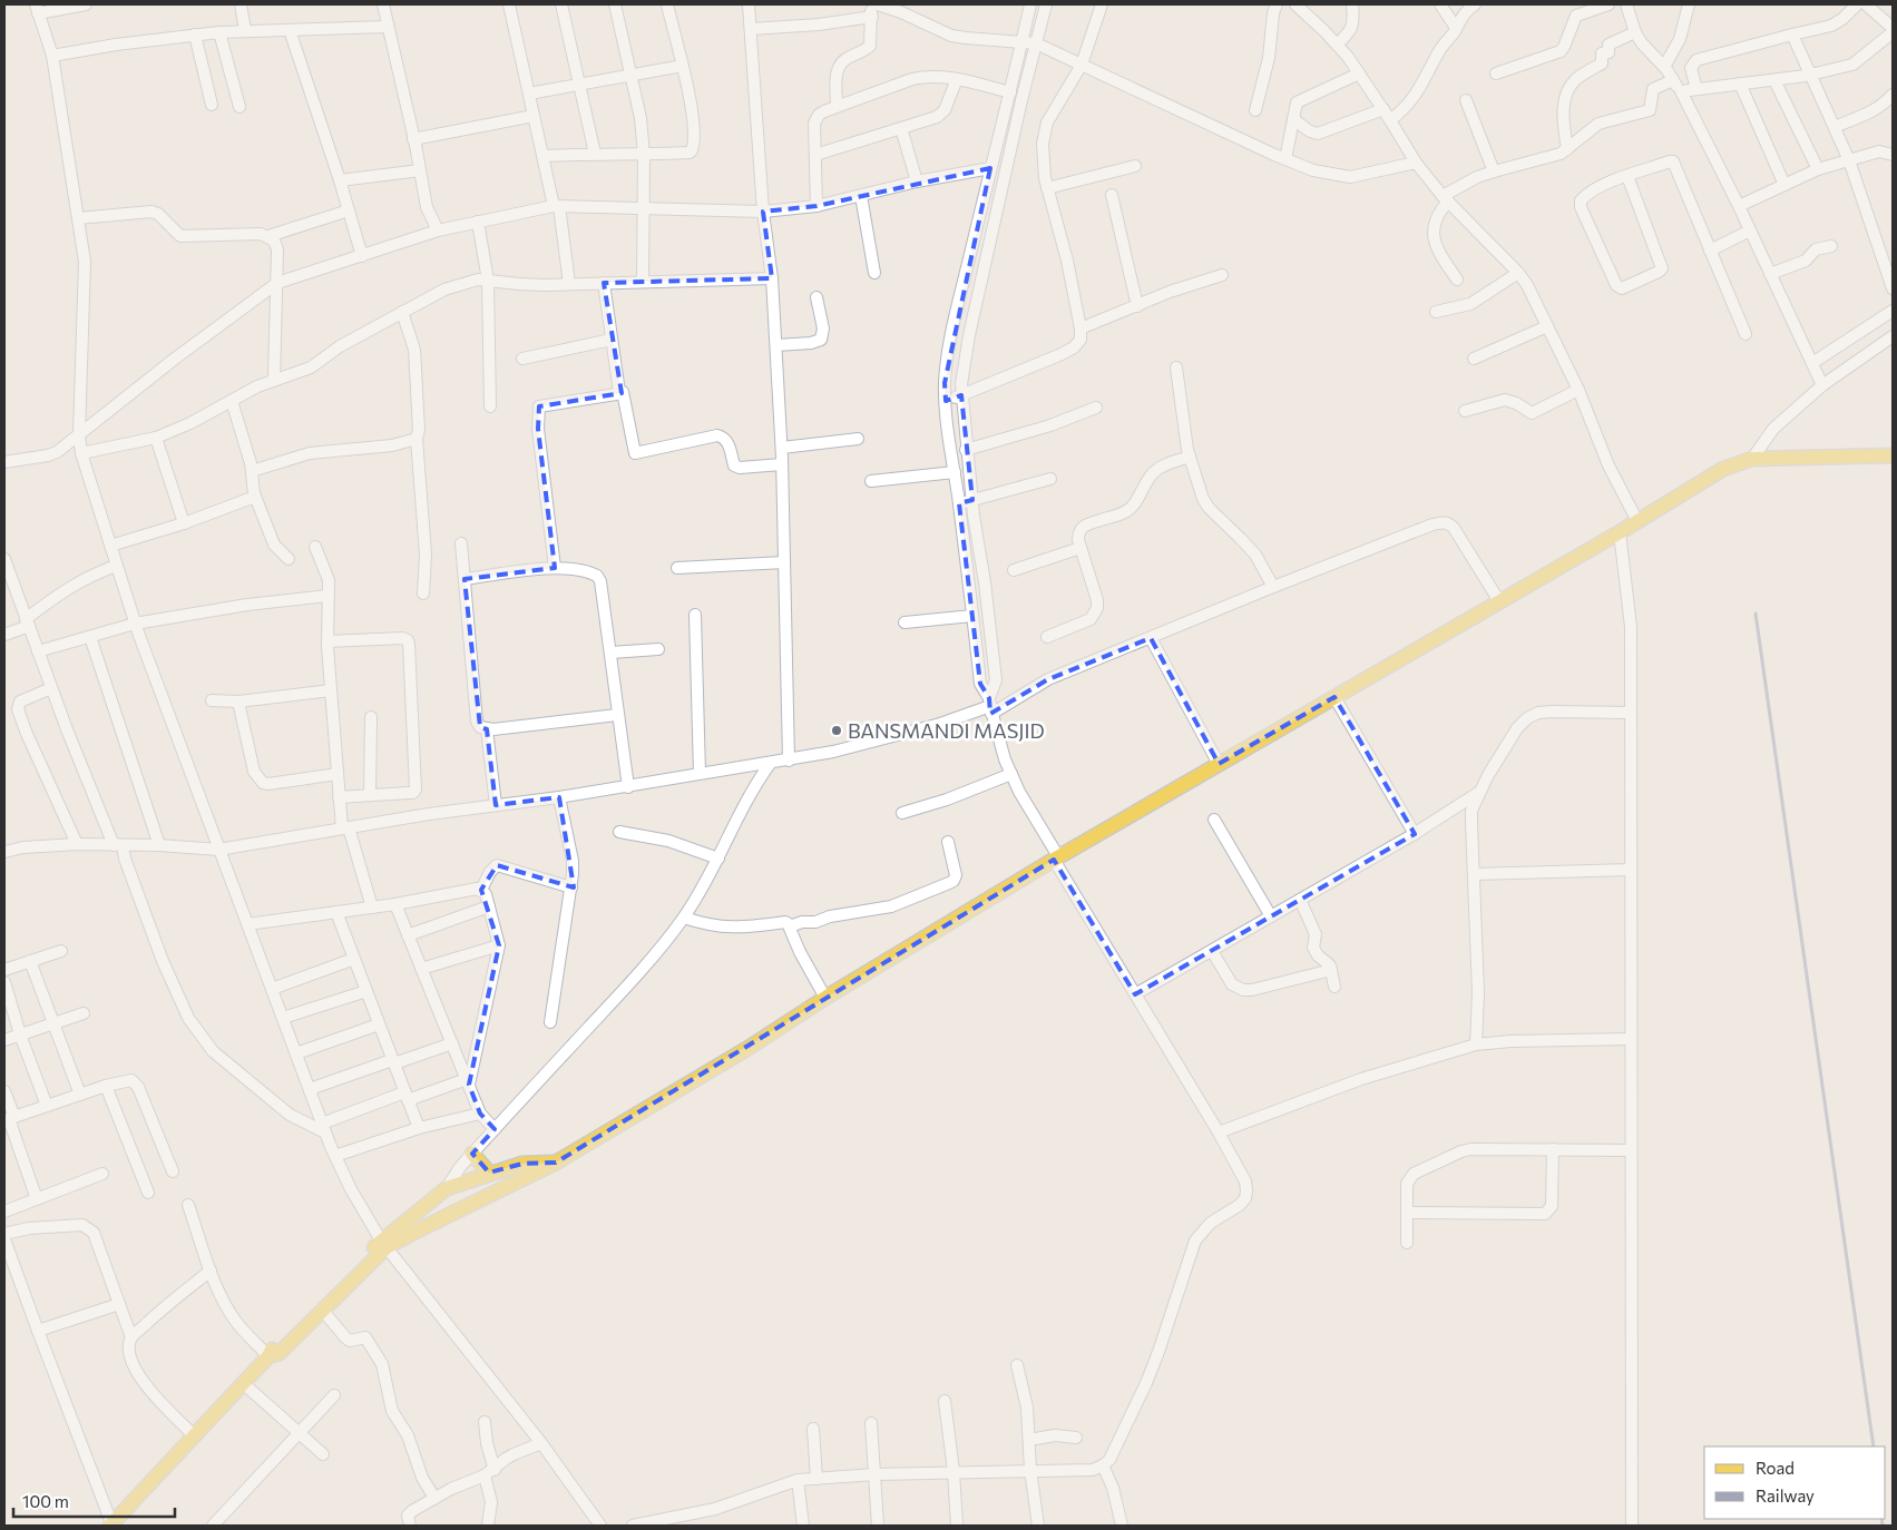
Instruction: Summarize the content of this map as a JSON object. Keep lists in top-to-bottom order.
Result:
{
  "places": ["BANSMANDI MASJID"],
  "legend": ["Road", "Railway"],
  "scale_bar": "100 m"
}
